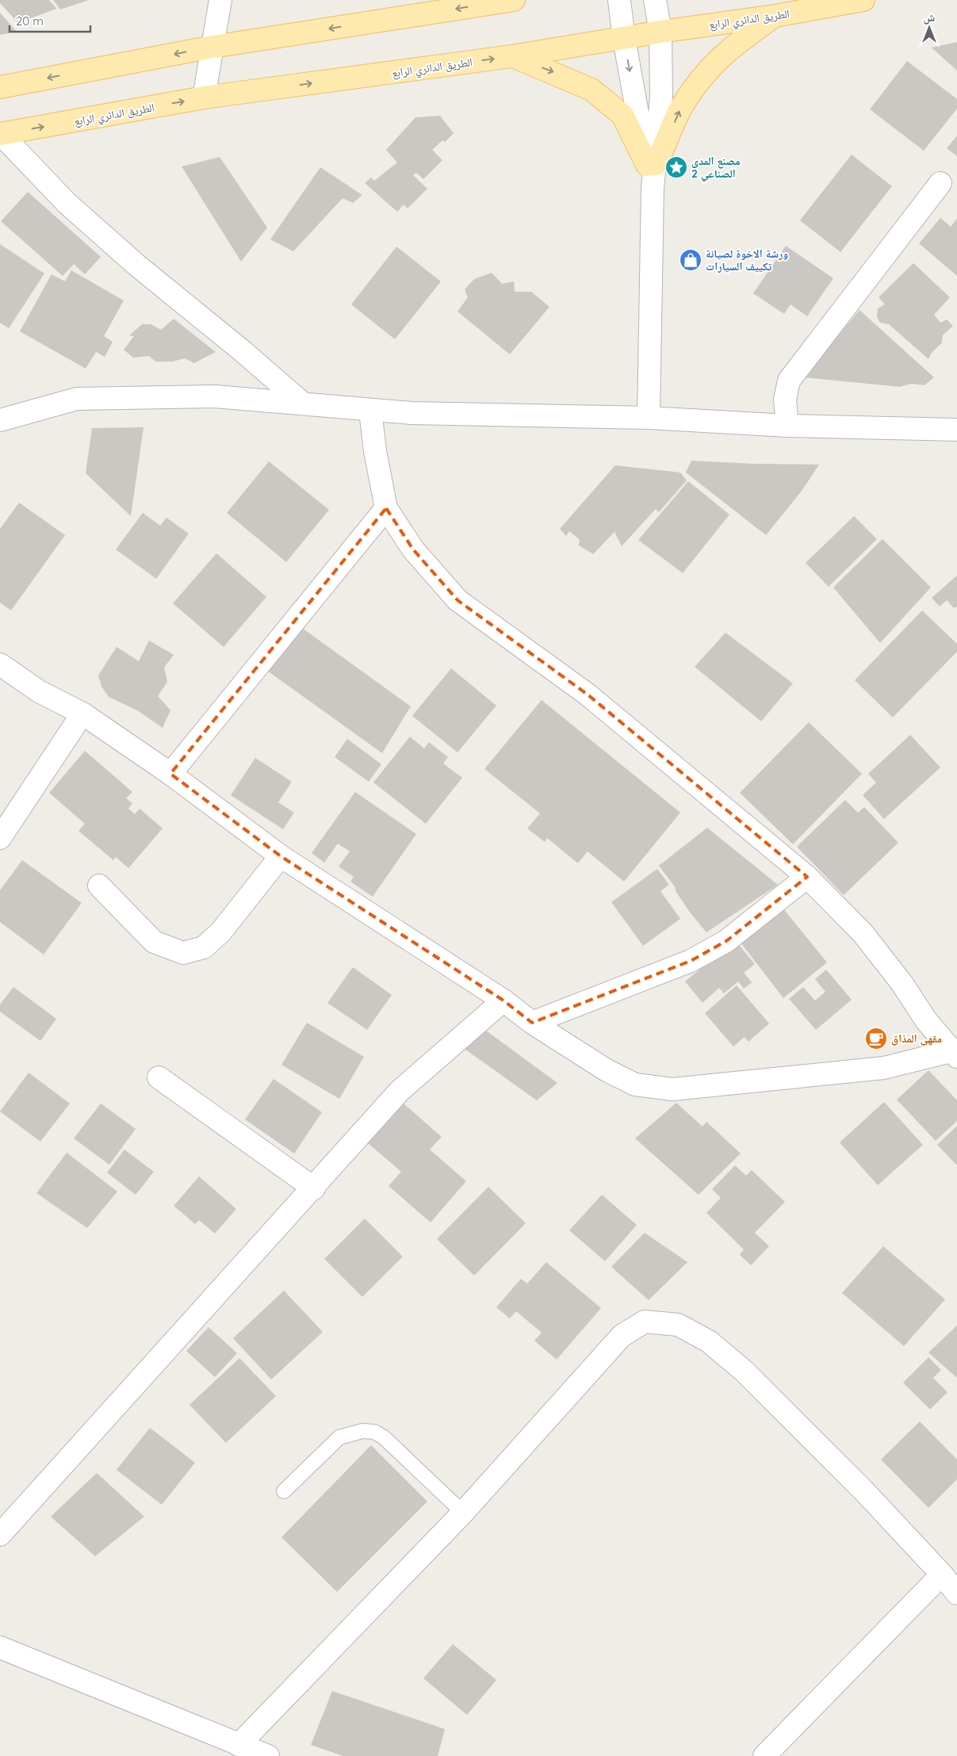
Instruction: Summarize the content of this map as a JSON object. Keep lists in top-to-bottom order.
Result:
{
  "streets": {
    "main road": ["الطريق الدائري الرابع"]
  },
  "places": {
    "place": ["مصنع المدى الصناعي 2"],
    "shop": ["ورشة الاخوة لصيانة تكييف السيارات"],
    "cafe": ["مقهى المذاق"]
  },
  "scale_bar": "20 m",
  "north": "top"
}
